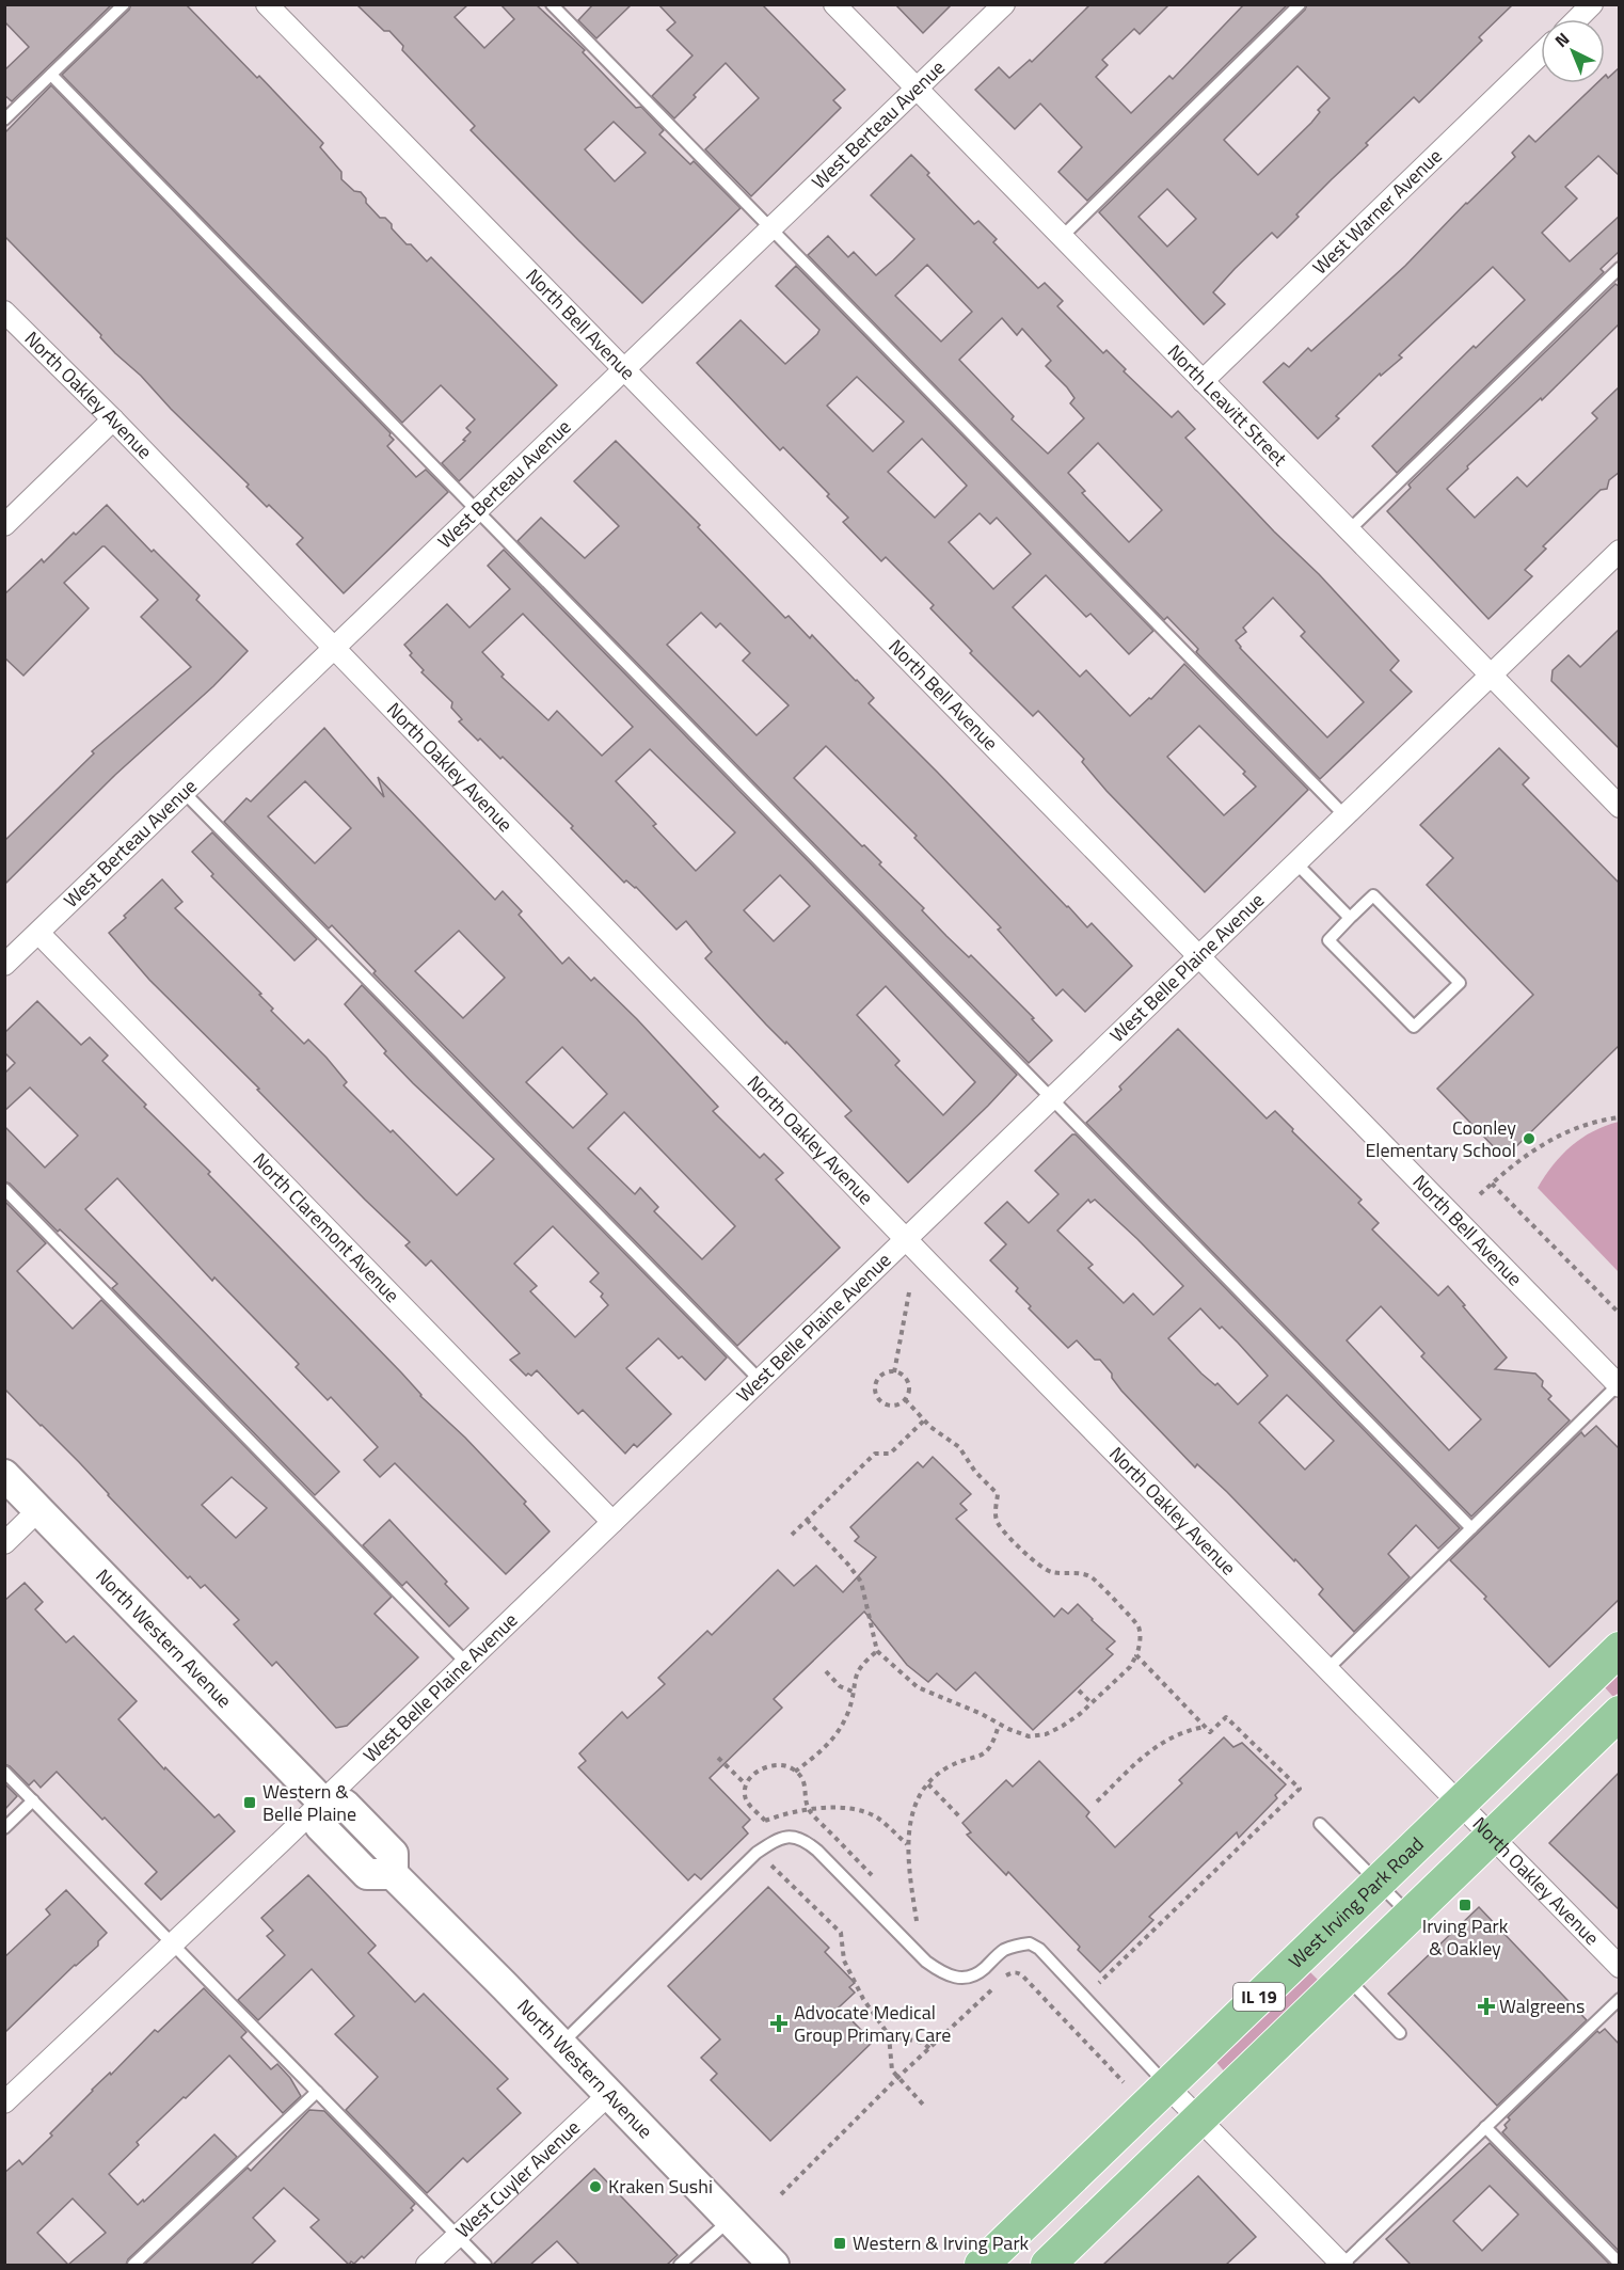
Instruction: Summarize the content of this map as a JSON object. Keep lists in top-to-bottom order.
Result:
{
  "streets": {
    "main road": ["North Western Avenue", "West Irving Park Road", "IL 19"],
    "street": [
      "West Berteau Avenue",
      "West Warner Avenue",
      "North Bell Avenue",
      "North Oakley Avenue",
      "North Leavitt Street",
      "West Belle Plaine Avenue",
      "North Claremont Avenue",
      "West Cuyler Avenue"
    ]
  },
  "crossings": [
    ["West Berteau Avenue", "North Bell Avenue"],
    ["West Berteau Avenue", "North Oakley Avenue"],
    ["West Berteau Avenue", "North Leavitt Street"],
    ["West Berteau Avenue", "North Claremont Avenue"],
    ["West Warner Avenue", "North Leavitt Street"],
    ["North Bell Avenue", "West Belle Plaine Avenue"],
    ["North Oakley Avenue", "West Belle Plaine Avenue"],
    ["North Oakley Avenue", "West Irving Park Road"],
    ["North Oakley Avenue", "IL 19"],
    ["North Leavitt Street", "West Belle Plaine Avenue"],
    ["West Belle Plaine Avenue", "North Claremont Avenue"],
    ["West Belle Plaine Avenue", "North Western Avenue"],
    ["North Western Avenue", "West Cuyler Avenue"]
  ],
  "places": {
    "other": ["Coonley Elementary School", "Kraken Sushi"],
    "transit": ["Western & Belle Plaine", "Irving Park & Oakley", "Western & Irving Park"],
    "health": ["Walgreens", "Advocate Medical Group Primary Care"]
  },
  "north": "top left"
}
